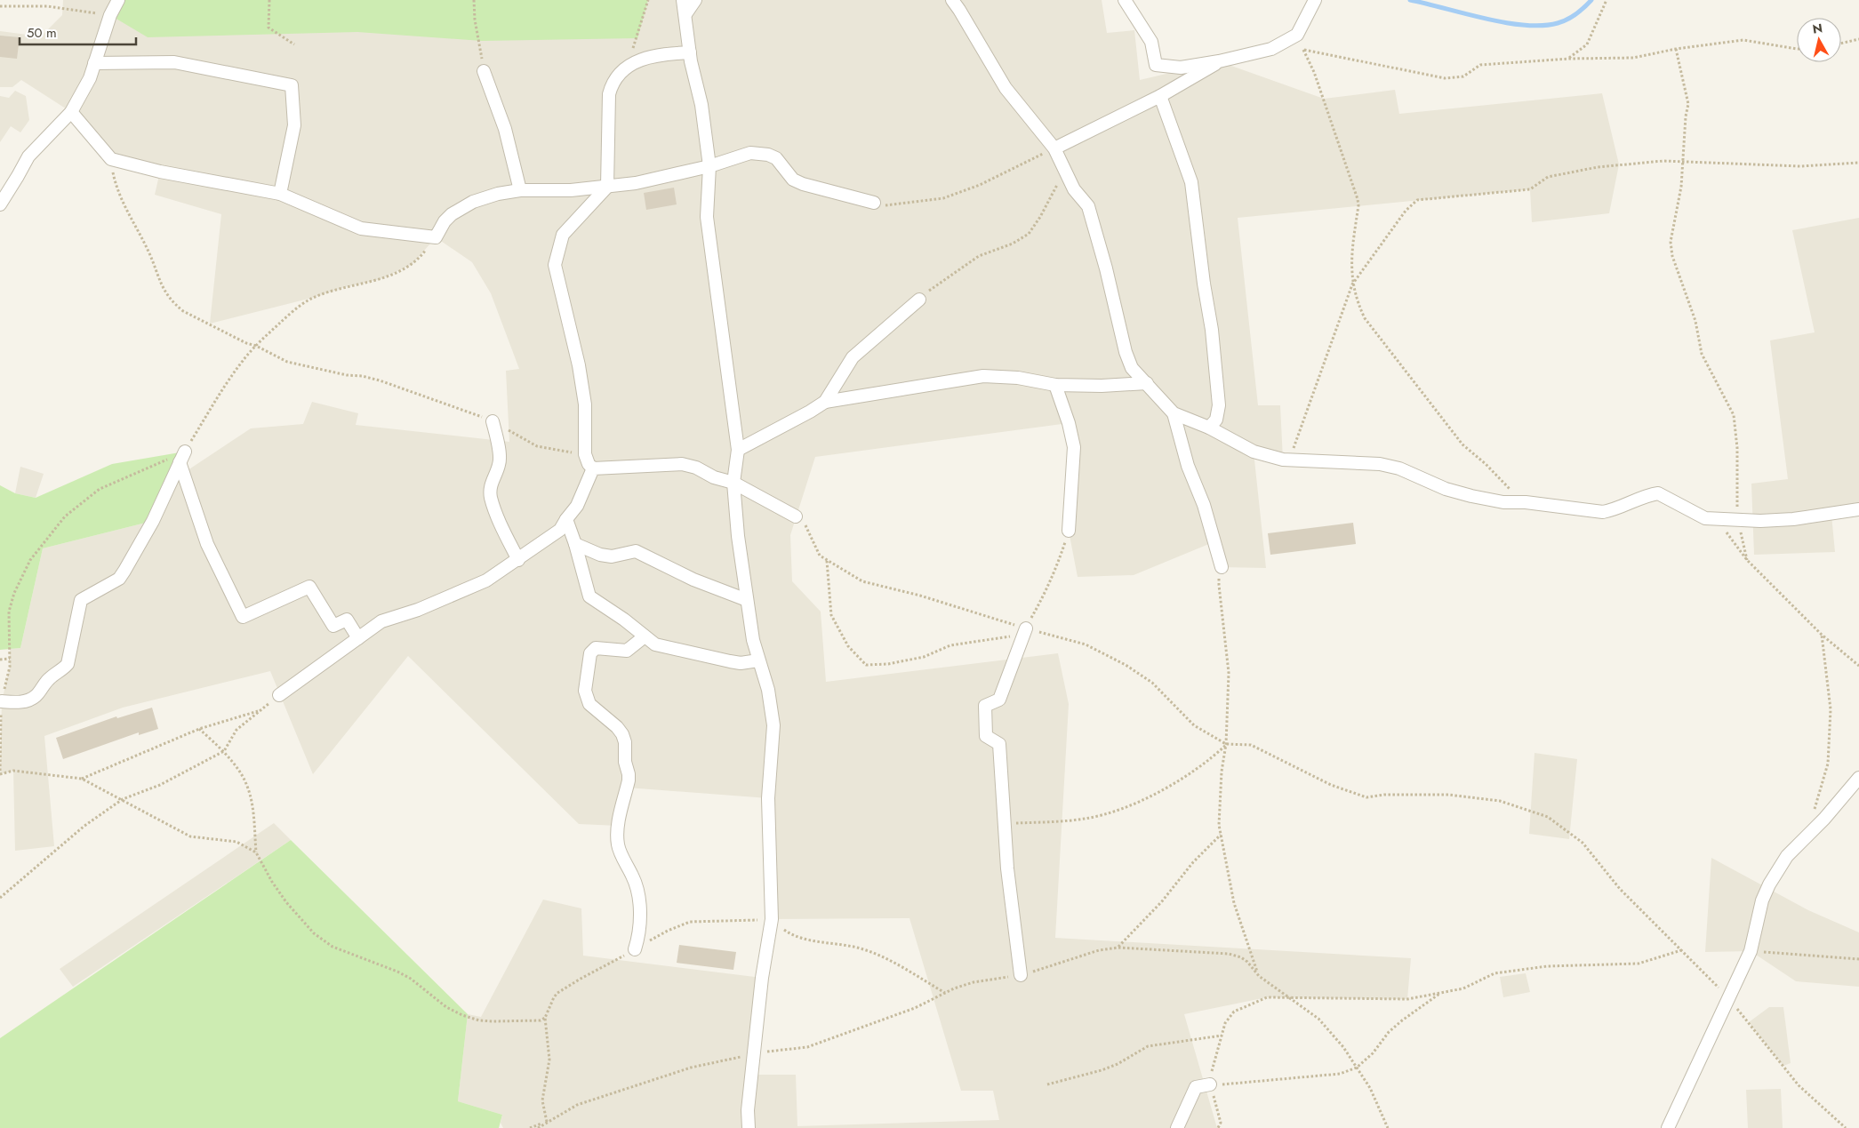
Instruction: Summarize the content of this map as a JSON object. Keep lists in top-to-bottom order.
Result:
{
  "scale_bar": "50 m",
  "north": "top"
}
